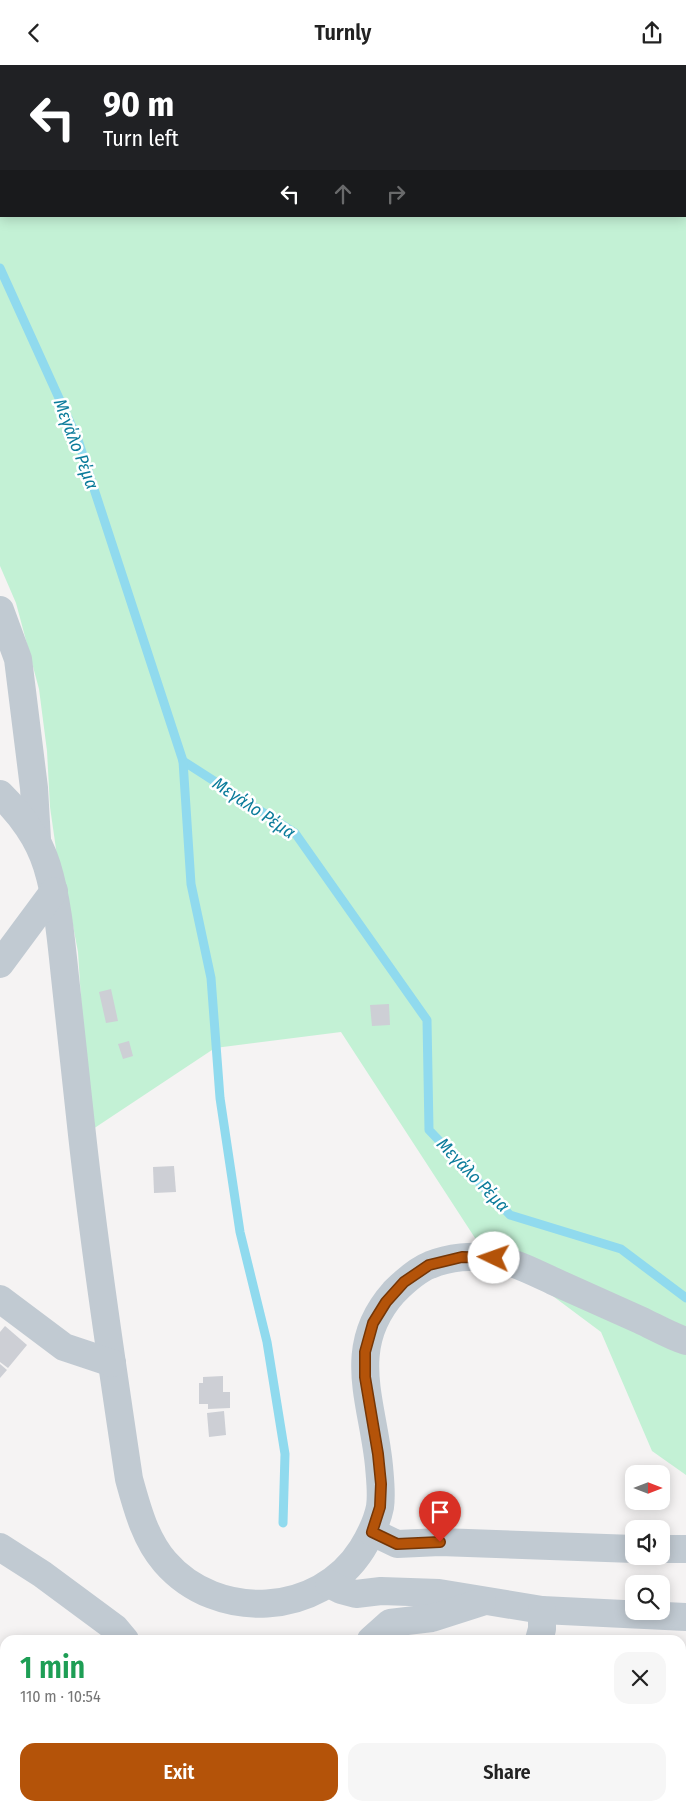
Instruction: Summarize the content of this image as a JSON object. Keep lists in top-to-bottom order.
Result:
{
  "water": ["Μεγάλο Ρέμα"],
  "north": "right",
  "page": {
    "header": "Turnly",
    "turn": ["90 m", "Turn left"],
    "heading": ["1 min", "110 m · 10:54"],
    "buttons": ["Exit", "Share"]
  }
}
